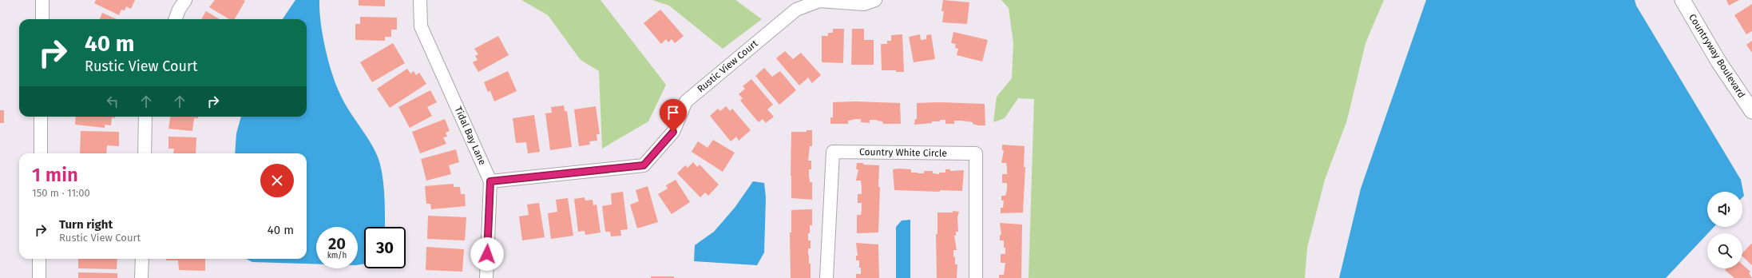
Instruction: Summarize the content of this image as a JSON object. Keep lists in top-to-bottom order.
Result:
{
  "streets": {
    "street": [
      "Countryway Boulevard",
      "Rustic View Court",
      "Tidal Bay Lane",
      "Country White Circle"
    ]
  },
  "crossings": [
    ["Rustic View Court", "Tidal Bay Lane"]
  ],
  "page": {
    "turn": ["40 m", "Rustic View Court"],
    "heading": ["1 min", "150 m · 11:00"],
    "list": [
      {
        "name": "Turn right",
        "note": "Rustic View Court",
        "value": "40 m"
      }
    ],
    "speed": "20 km/h",
    "limit": "30"
  }
}
